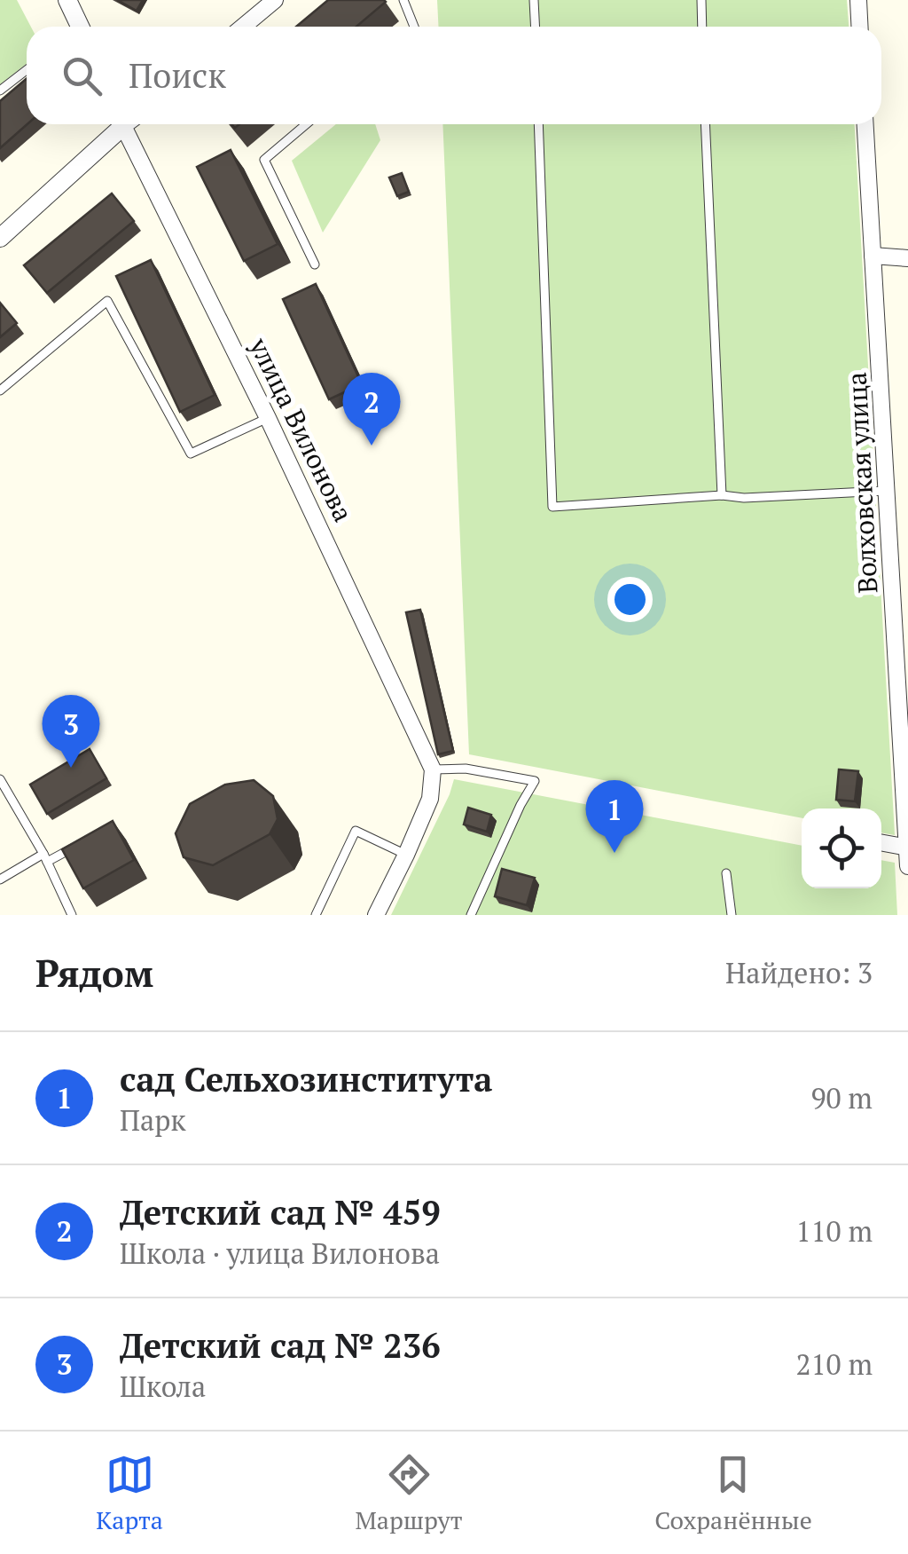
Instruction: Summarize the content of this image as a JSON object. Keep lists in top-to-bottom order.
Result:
{
  "streets": {
    "street": ["улица Вилонова", "Волховская улица"]
  },
  "page": {
    "search": "Поиск",
    "pins": ["2", "3", "1"],
    "heading": ["Рядом", "Найдено: 3"],
    "list": [
      {
        "mark": "1",
        "name": "сад Сельхозинститута",
        "note": "Парк",
        "value": "90 m"
      },
      {
        "mark": "2",
        "name": "Детский сад № 459",
        "note": "Школа · улица Вилонова",
        "value": "110 m"
      },
      {
        "mark": "3",
        "name": "Детский сад № 236",
        "note": "Школа",
        "value": "210 m"
      }
    ],
    "nav": ["Карта", "Маршрут", "Сохранённые"]
  }
}
